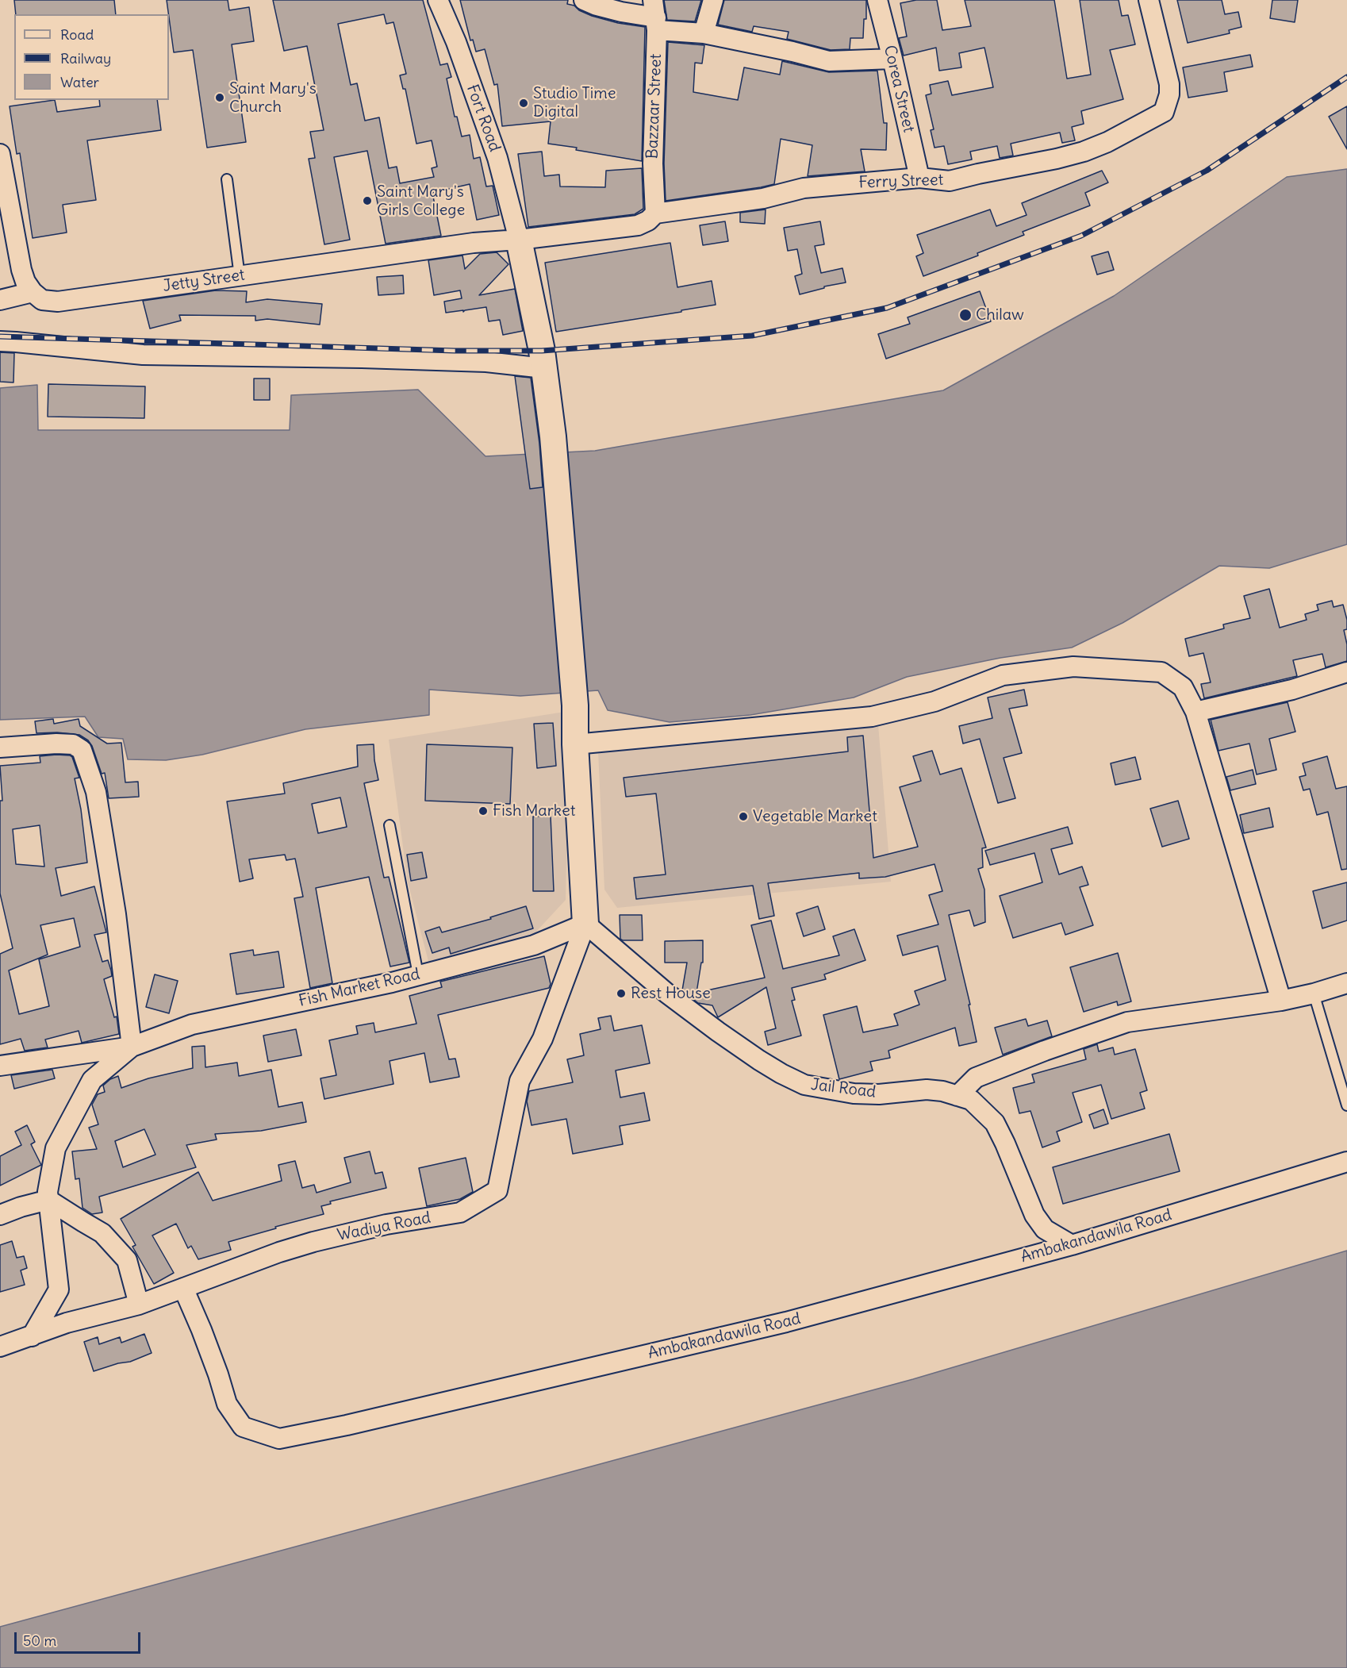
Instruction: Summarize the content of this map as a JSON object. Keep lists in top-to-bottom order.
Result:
{
  "streets": {
    "street": [
      "Corea Street",
      "Bazzaar Street",
      "Fort Road",
      "Ferry Street",
      "Jetty Street",
      "Fish Market Road",
      "Jail Road",
      "Wadiya Road",
      "Ambakandawila Road"
    ]
  },
  "crossings": [
    ["Corea Street", "Ferry Street"],
    ["Bazzaar Street", "Ferry Street"],
    ["Fort Road", "Ferry Street"],
    ["Fort Road", "Jetty Street"],
    ["Ferry Street", "Jetty Street"],
    ["Fish Market Road", "Jail Road"],
    ["Fish Market Road", "Wadiya Road"],
    ["Jail Road", "Wadiya Road"],
    ["Jail Road", "Ambakandawila Road"],
    ["Wadiya Road", "Ambakandawila Road"]
  ],
  "places": [
    "Saint Mary's Church",
    "Studio Time Digital",
    "Saint Mary's Girls College",
    "Chilaw",
    "Fish Market",
    "Vegetable Market",
    "Rest House"
  ],
  "legend": ["Road", "Railway", "Water"],
  "scale_bar": "50 m"
}
